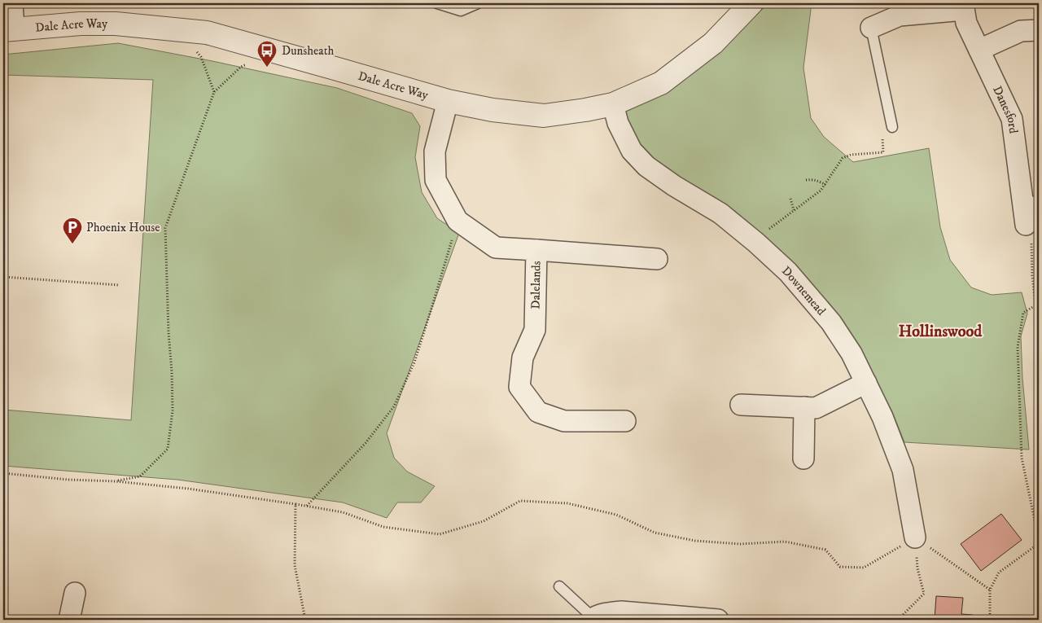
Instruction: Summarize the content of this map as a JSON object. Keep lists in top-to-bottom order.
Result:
{
  "streets": {
    "street": [
      "Dale Acre Way",
      "Danesford",
      "Dalelands",
      "Downemead"
    ]
  },
  "crossings": [
    ["Dale Acre Way", "Dalelands"],
    ["Dale Acre Way", "Downemead"]
  ],
  "districts": ["Hollinswood"],
  "places": {
    "bus stop": ["Dunsheath"],
    "parking": ["Phoenix House"]
  }
}
